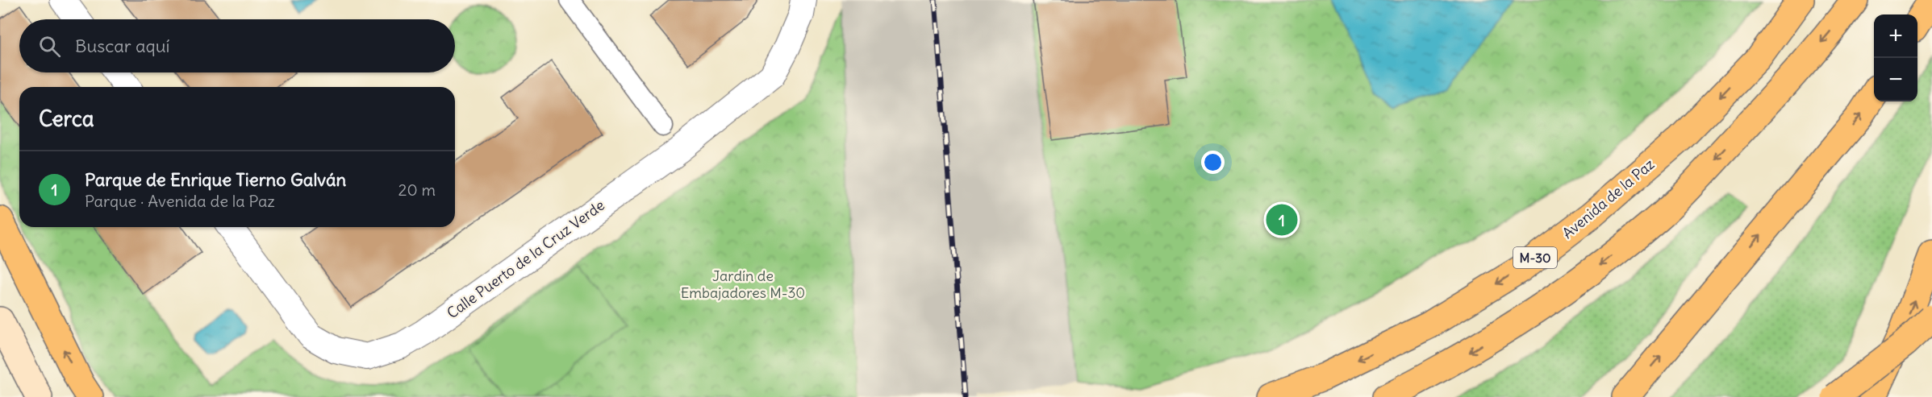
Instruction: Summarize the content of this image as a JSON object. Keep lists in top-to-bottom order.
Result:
{
  "streets": {
    "highway": ["Avenida de la Paz", "M-30"],
    "street": ["Calle Puerto de la Cruz Verde"]
  },
  "parks": ["Jardín de Embajadores M-30"],
  "page": {
    "map_buttons": ["+", "−"],
    "search": "Buscar aquí",
    "heading": "Cerca",
    "list": [
      {
        "mark": "1",
        "name": "Parque de Enrique Tierno Galván",
        "note": "Parque · Avenida de la Paz",
        "value": "20 m"
      }
    ],
    "pins": "1"
  }
}
